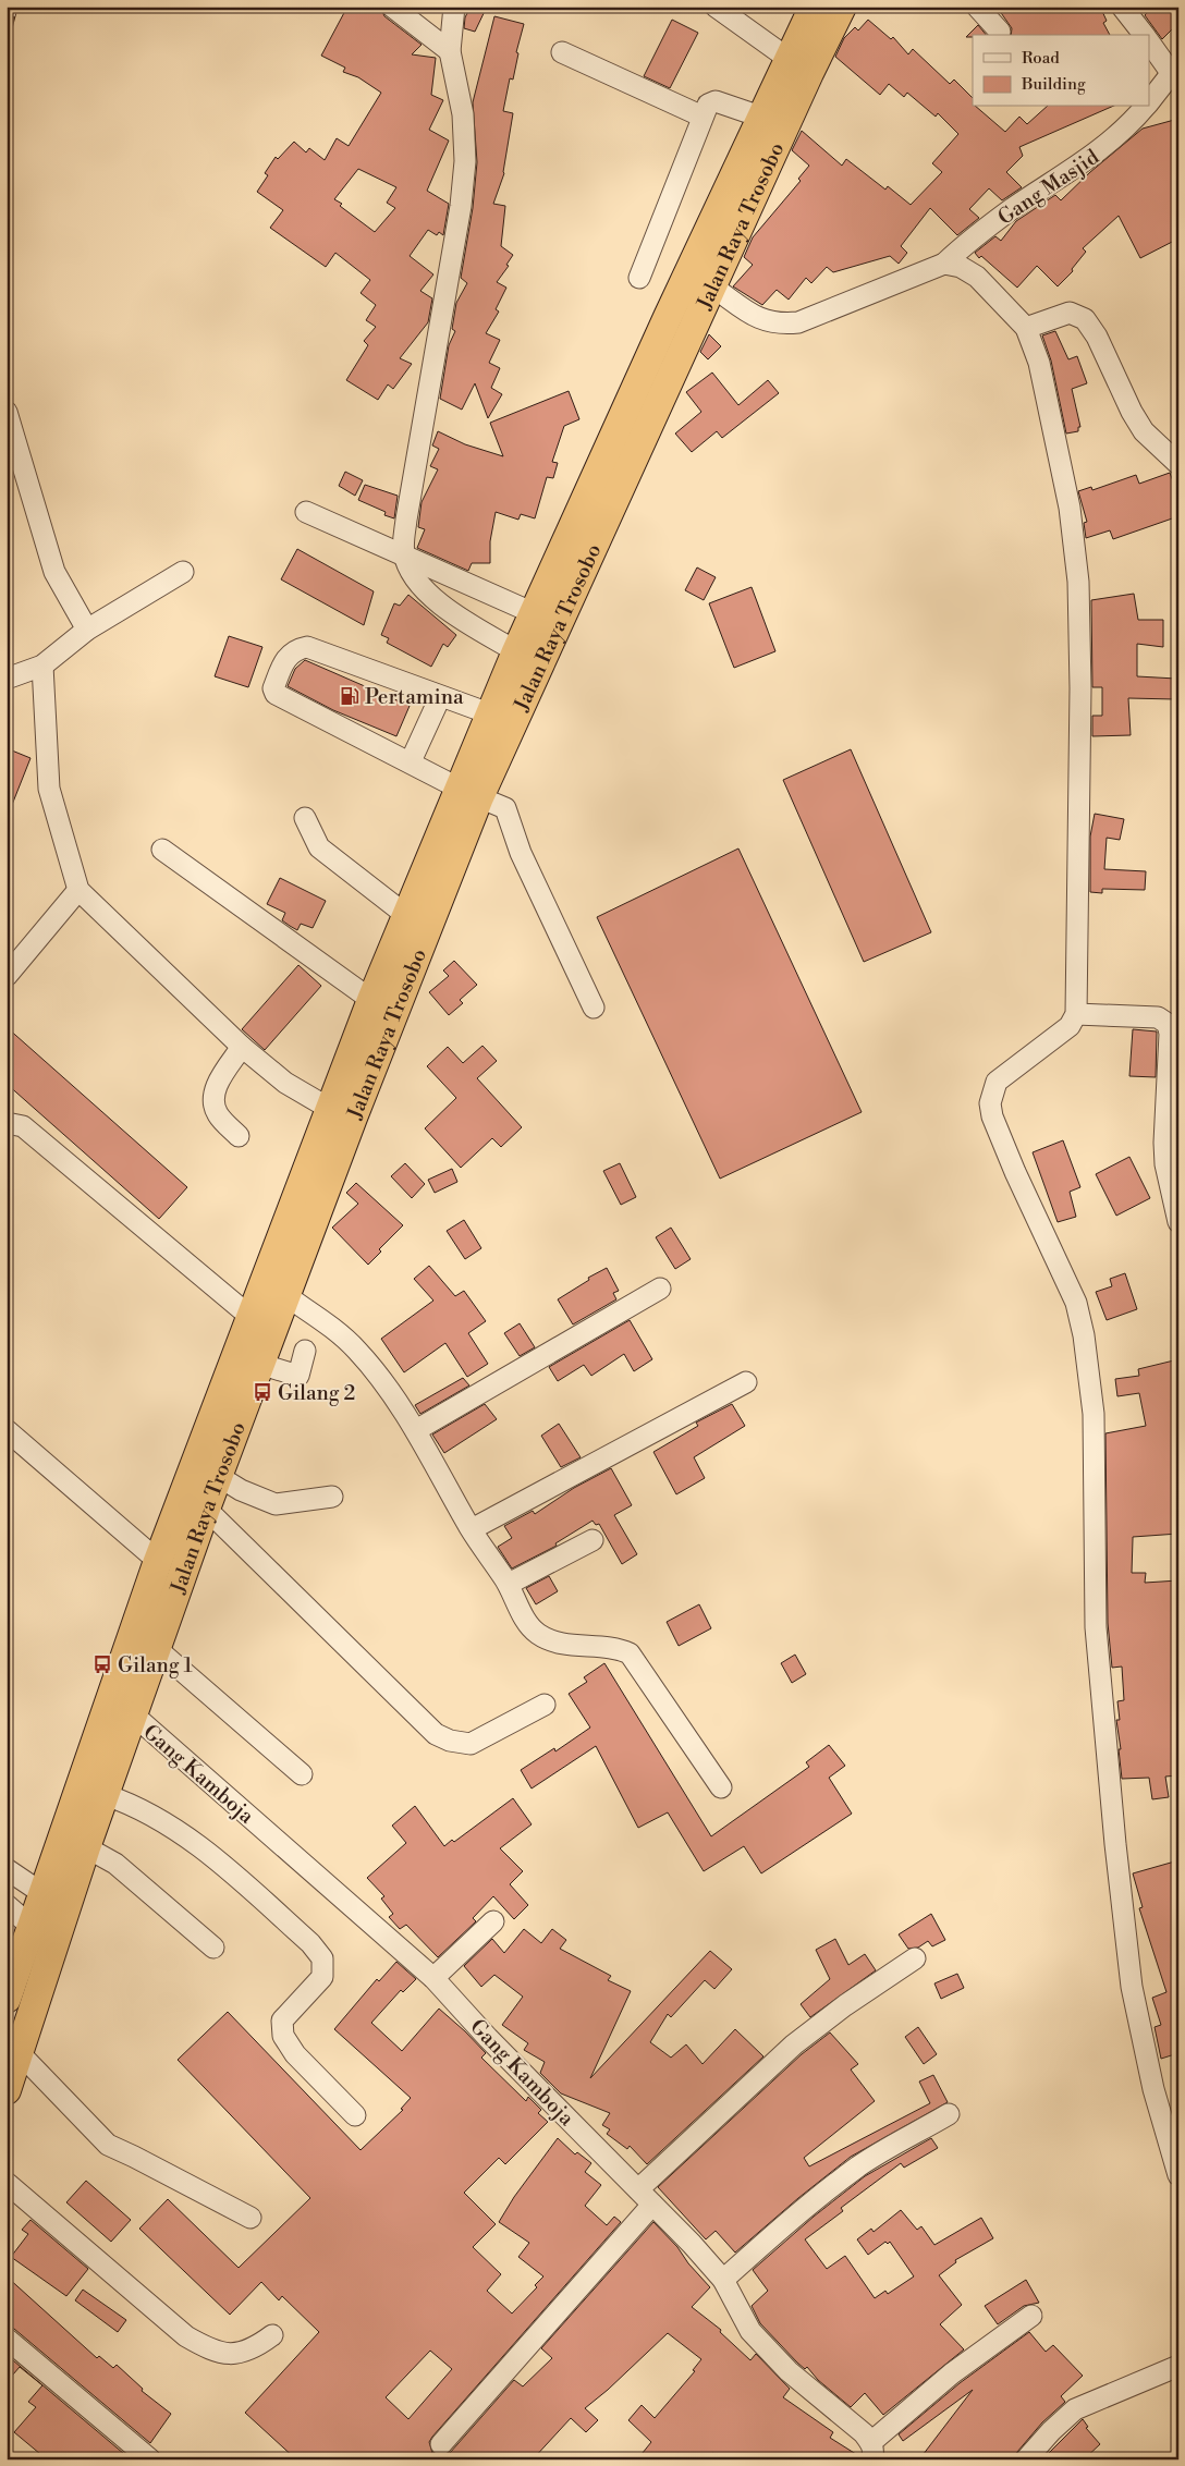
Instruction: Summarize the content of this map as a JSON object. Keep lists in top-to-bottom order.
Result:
{
  "streets": {
    "highway": ["Jalan Raya Trosobo"],
    "street": ["Gang Masjid", "Gang Kamboja"]
  },
  "crossings": [
    ["Jalan Raya Trosobo", "Gang Kamboja"]
  ],
  "places": {
    "fuel station": ["Pertamina"],
    "bus stop": ["Gilang 2", "Gilang 1"]
  },
  "legend": ["Road", "Building"]
}
